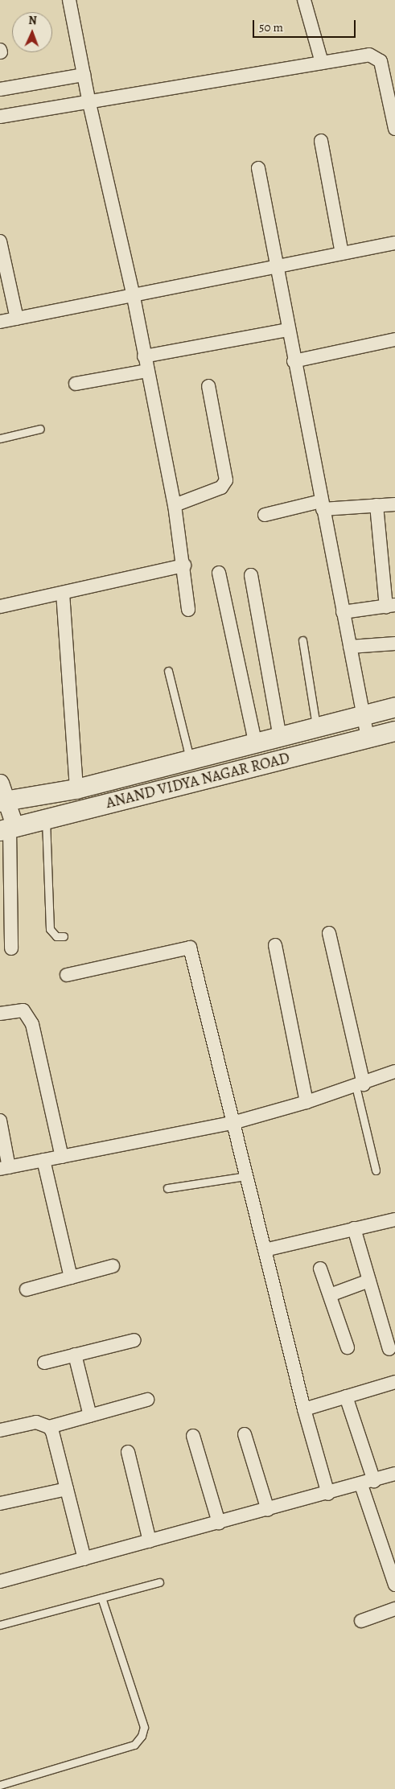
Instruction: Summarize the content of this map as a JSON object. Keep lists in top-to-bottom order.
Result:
{
  "streets": {
    "main road": ["ANAND VIDYA NAGAR ROAD"]
  },
  "scale_bar": "50 m",
  "north": "top"
}
